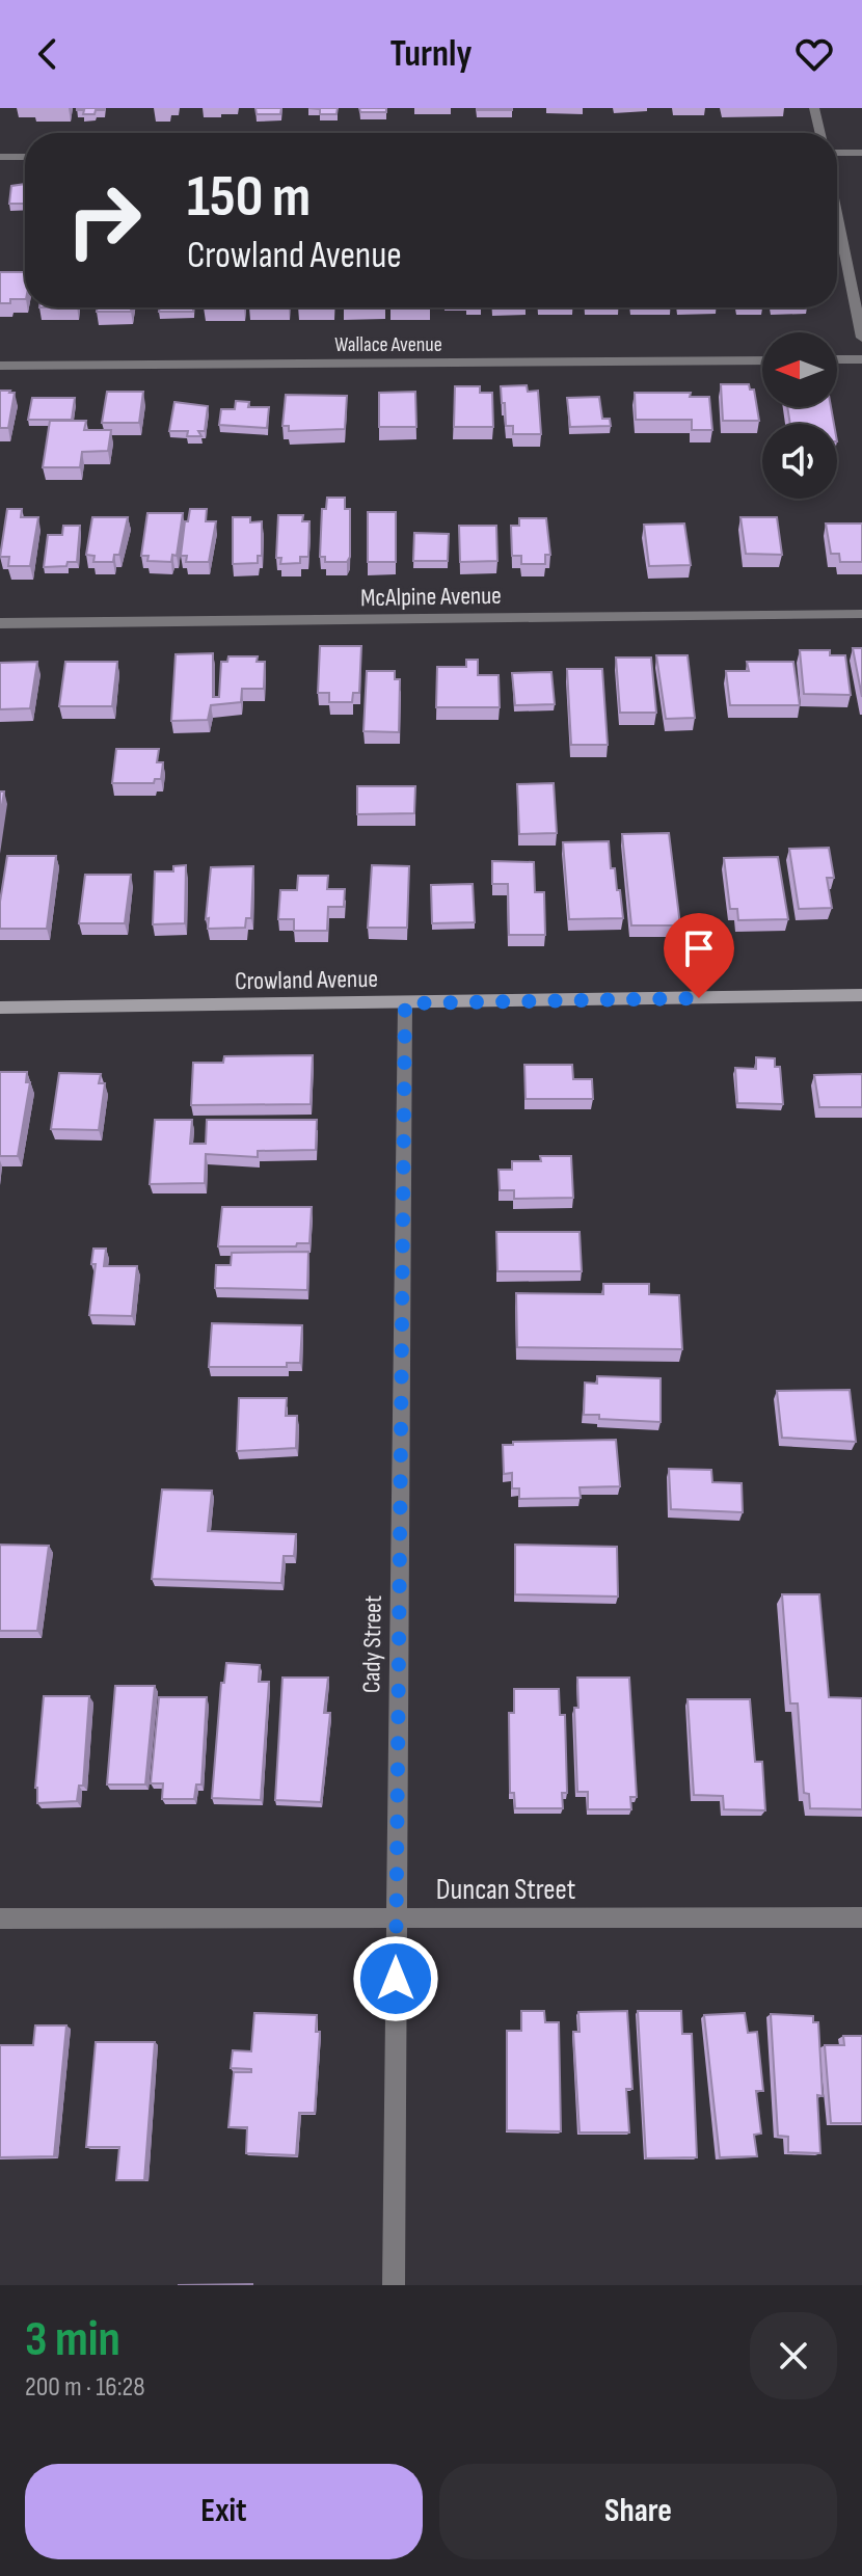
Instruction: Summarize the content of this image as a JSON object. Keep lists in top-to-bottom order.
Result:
{
  "streets": {
    "main road": ["Crowland Avenue"],
    "street": [
      "Wallace Avenue",
      "McAlpine Avenue",
      "Cady Street",
      "Duncan Street"
    ]
  },
  "crossings": [
    ["Crowland Avenue", "Cady Street"],
    ["Cady Street", "Duncan Street"]
  ],
  "north": "left",
  "page": {
    "header": "Turnly",
    "turn": ["150 m", "Crowland Avenue"],
    "heading": ["3 min", "200 m · 16:28"],
    "buttons": ["Exit", "Share"]
  }
}
